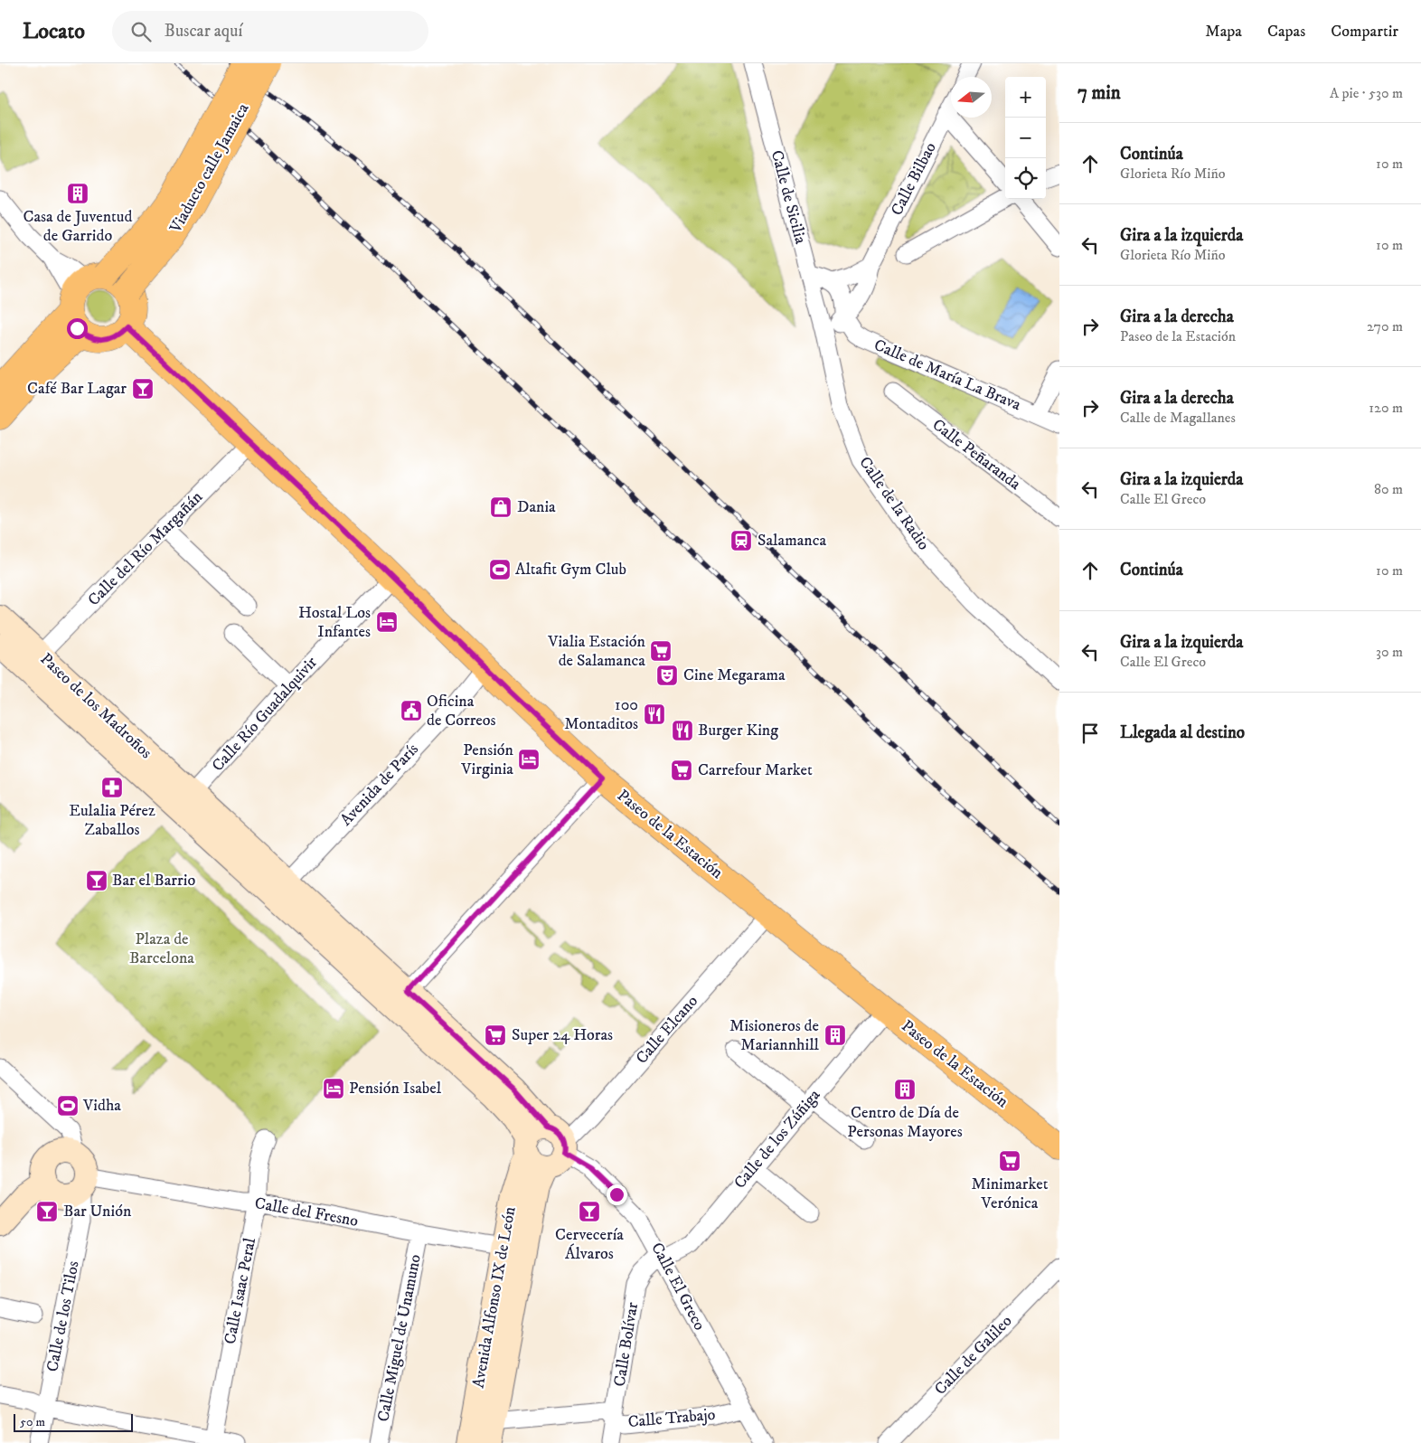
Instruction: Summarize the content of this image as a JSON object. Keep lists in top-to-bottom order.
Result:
{
  "streets": {
    "main road": [
      "Viaducto calle Jamaica",
      "Paseo de los Madroños",
      "Paseo de la Estación",
      "Calle El Greco",
      "Avenida Alfonso IX de León"
    ],
    "street": [
      "Calle Bilbao",
      "Calle de Sicilia",
      "Calle de María La Brava",
      "Calle Peñaranda",
      "Calle de la Radio",
      "Calle del Río Margañán",
      "Calle Río Guadalquivir",
      "Avenida de París",
      "Calle Elcano",
      "Calle de los Zúñiga",
      "Calle del Fresno",
      "Calle Isaac Peral",
      "Calle de los Tilos",
      "Calle Miguel de Unamuno",
      "Calle Bolívar",
      "Calle de Galileo",
      "Calle Trabajo"
    ]
  },
  "crossings": [
    ["Viaducto calle Jamaica", "Paseo de la Estación"],
    ["Calle Bilbao", "Calle de Sicilia"],
    ["Calle Bilbao", "Calle de María La Brava"],
    ["Calle Bilbao", "Calle de la Radio"],
    ["Calle de Sicilia", "Calle de la Radio"],
    ["Calle del Río Margañán", "Paseo de los Madroños"],
    ["Calle del Río Margañán", "Paseo de la Estación"],
    ["Paseo de los Madroños", "Calle Río Guadalquivir"],
    ["Calle Río Guadalquivir", "Paseo de la Estación"],
    ["Avenida de París", "Paseo de la Estación"],
    ["Paseo de la Estación", "Calle Elcano"],
    ["Paseo de la Estación", "Calle de los Zúñiga"],
    ["Calle Elcano", "Calle El Greco"],
    ["Calle Elcano", "Avenida Alfonso IX de León"],
    ["Calle de los Zúñiga", "Calle El Greco"],
    ["Calle de los Zúñiga", "Calle Bolívar"],
    ["Calle del Fresno", "Calle Isaac Peral"],
    ["Calle del Fresno", "Avenida Alfonso IX de León"],
    ["Calle del Fresno", "Calle de los Tilos"],
    ["Calle del Fresno", "Calle Miguel de Unamuno"],
    ["Calle El Greco", "Avenida Alfonso IX de León"],
    ["Calle El Greco", "Calle Bolívar"],
    ["Calle El Greco", "Calle Trabajo"],
    ["Avenida Alfonso IX de León", "Calle Trabajo"],
    ["Calle Bolívar", "Calle Trabajo"]
  ],
  "parks": ["Plaza de Barcelona"],
  "places": {
    "building": ["Casa de Juventud de Garrido", "Misioneros de Mariannhill", "Centro de Día de Personas Mayores"],
    "bar": [
      "Café Bar Lagar",
      "Bar el Barrio",
      "Bar Unión",
      "Cervecería Álvaros"
    ],
    "shop": ["Dania"],
    "station": ["Salamanca"],
    "sports": ["Altafit Gym Club", "Vidha"],
    "hotel": ["Hostal Los Infantes", "Pensión Virginia", "Pensión Isabel"],
    "supermarket": [
      "Vialia Estación de Salamanca",
      "Carrefour Market",
      "Super 24 Horas",
      "Minimarket Verónica"
    ],
    "theatre": ["Cine Megarama"],
    "public building": ["Oficina de Correos"],
    "restaurant": ["100 Montaditos", "Burger King"],
    "pharmacy": ["Eulalia Pérez Zaballos"]
  },
  "scale_bar": "50 m",
  "north": "left",
  "page": {
    "header": "Locato",
    "search": "Buscar aquí",
    "nav": ["Mapa", "Capas", "Compartir"],
    "heading": ["7 min", "A pie · 530 m"],
    "map_buttons": ["+", "−"],
    "list": [
      ["Continúa", "Glorieta Río Miño", "10 m"],
      ["Gira a la izquierda", "Glorieta Río Miño", "10 m"],
      ["Gira a la derecha", "Paseo de la Estación", "270 m"],
      ["Gira a la derecha", "Calle de Magallanes", "120 m"],
      ["Gira a la izquierda", "Calle El Greco", "80 m"],
      ["Continúa", "10 m"],
      ["Gira a la izquierda", "Calle El Greco", "30 m"],
      "Llegada al destino"
    ],
    "scale": "50 m"
  }
}
